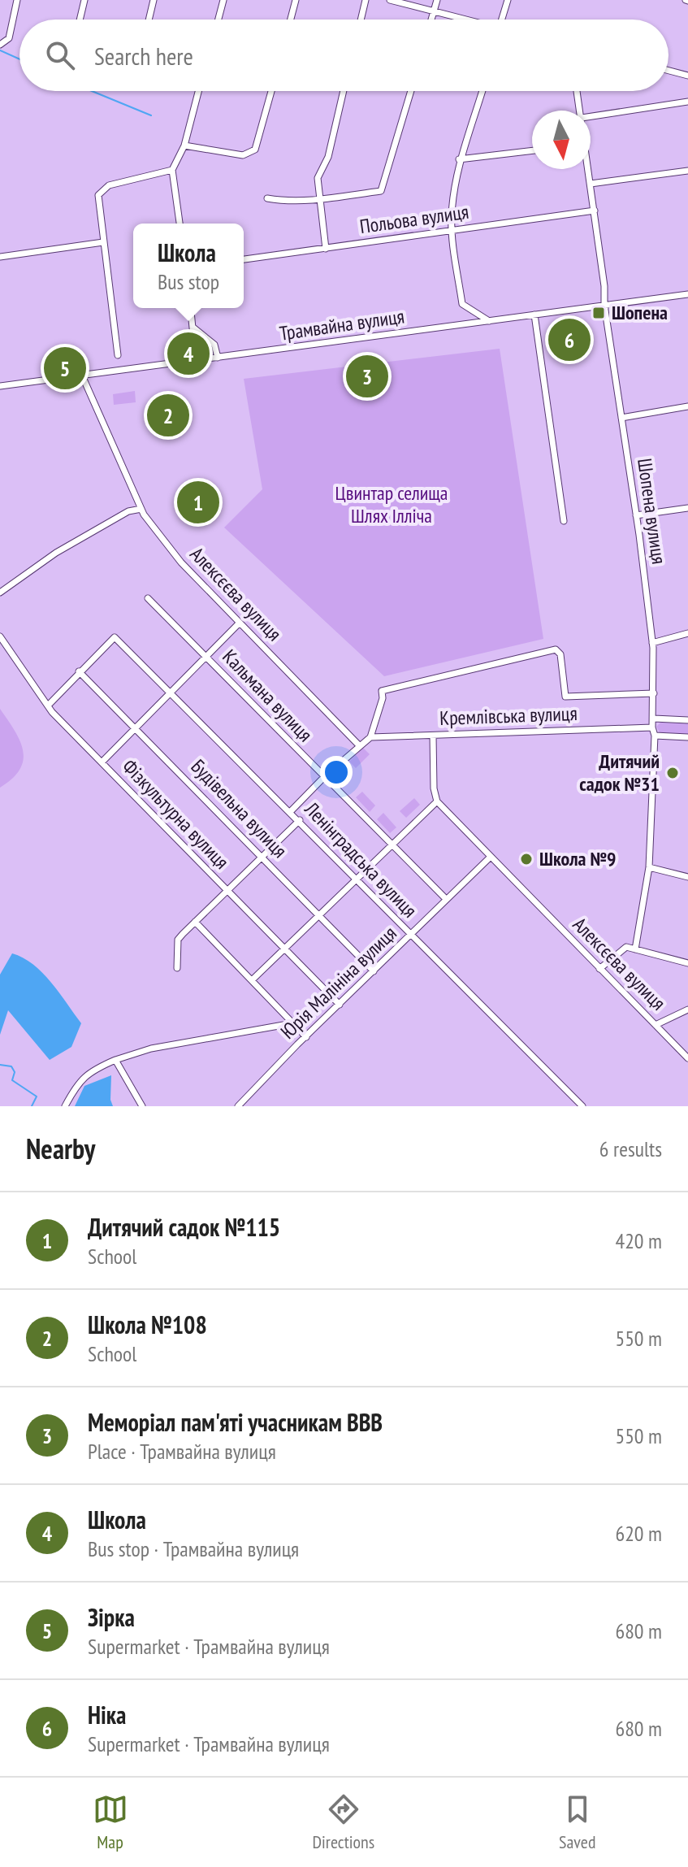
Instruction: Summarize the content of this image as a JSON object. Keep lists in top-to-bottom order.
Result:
{
  "streets": {
    "street": [
      "Польова вулиця",
      "Трамвайна вулиця",
      "Шопена вулиця",
      "Алексєєва вулиця",
      "Кальмана вулиця",
      "Кремлівська вулиця",
      "Будівельна вулиця",
      "Фiзкультурна вулиця",
      "Ленінградська вулиця",
      "Юрія Малініна вулиця"
    ]
  },
  "crossings": [
    ["Польова вулиця", "Шопена вулиця"],
    ["Трамвайна вулиця", "Шопена вулиця"],
    ["Трамвайна вулиця", "Алексєєва вулиця"],
    ["Шопена вулиця", "Кремлівська вулиця"],
    ["Алексєєва вулиця", "Юрія Малініна вулиця"],
    ["Кальмана вулиця", "Юрія Малініна вулиця"],
    ["Будівельна вулиця", "Ленінградська вулиця"],
    ["Будівельна вулиця", "Юрія Малініна вулиця"],
    ["Фiзкультурна вулиця", "Юрія Малініна вулиця"],
    ["Ленінградська вулиця", "Юрія Малініна вулиця"]
  ],
  "parks": ["Цвинтар селища Шлях Ілліча"],
  "places": {
    "transit": ["Шопена"],
    "other": ["Дитячий садок №31", "Школа №9"]
  },
  "north": "bottom",
  "page": {
    "search": "Search here",
    "popup": ["Школа", "Bus stop"],
    "pins": [
      "6",
      "4",
      "5",
      "3",
      "2",
      "1"
    ],
    "heading": ["Nearby", "6 results"],
    "list": [
      {
        "mark": "1",
        "name": "Дитячий садок №115",
        "note": "School",
        "value": "420 m"
      },
      {
        "mark": "2",
        "name": "Школа №108",
        "note": "School",
        "value": "550 m"
      },
      {
        "mark": "3",
        "name": "Меморіал пам'яті учасникам ВВВ",
        "note": "Place · Трамвайна вулиця",
        "value": "550 m"
      },
      {
        "mark": "4",
        "name": "Школа",
        "note": "Bus stop · Трамвайна вулиця",
        "value": "620 m"
      },
      {
        "mark": "5",
        "name": "Зірка",
        "note": "Supermarket · Трамвайна вулиця",
        "value": "680 m"
      },
      {
        "mark": "6",
        "name": "Ніка",
        "note": "Supermarket · Трамвайна вулиця",
        "value": "680 m"
      }
    ],
    "nav": ["Map", "Directions", "Saved"]
  }
}
